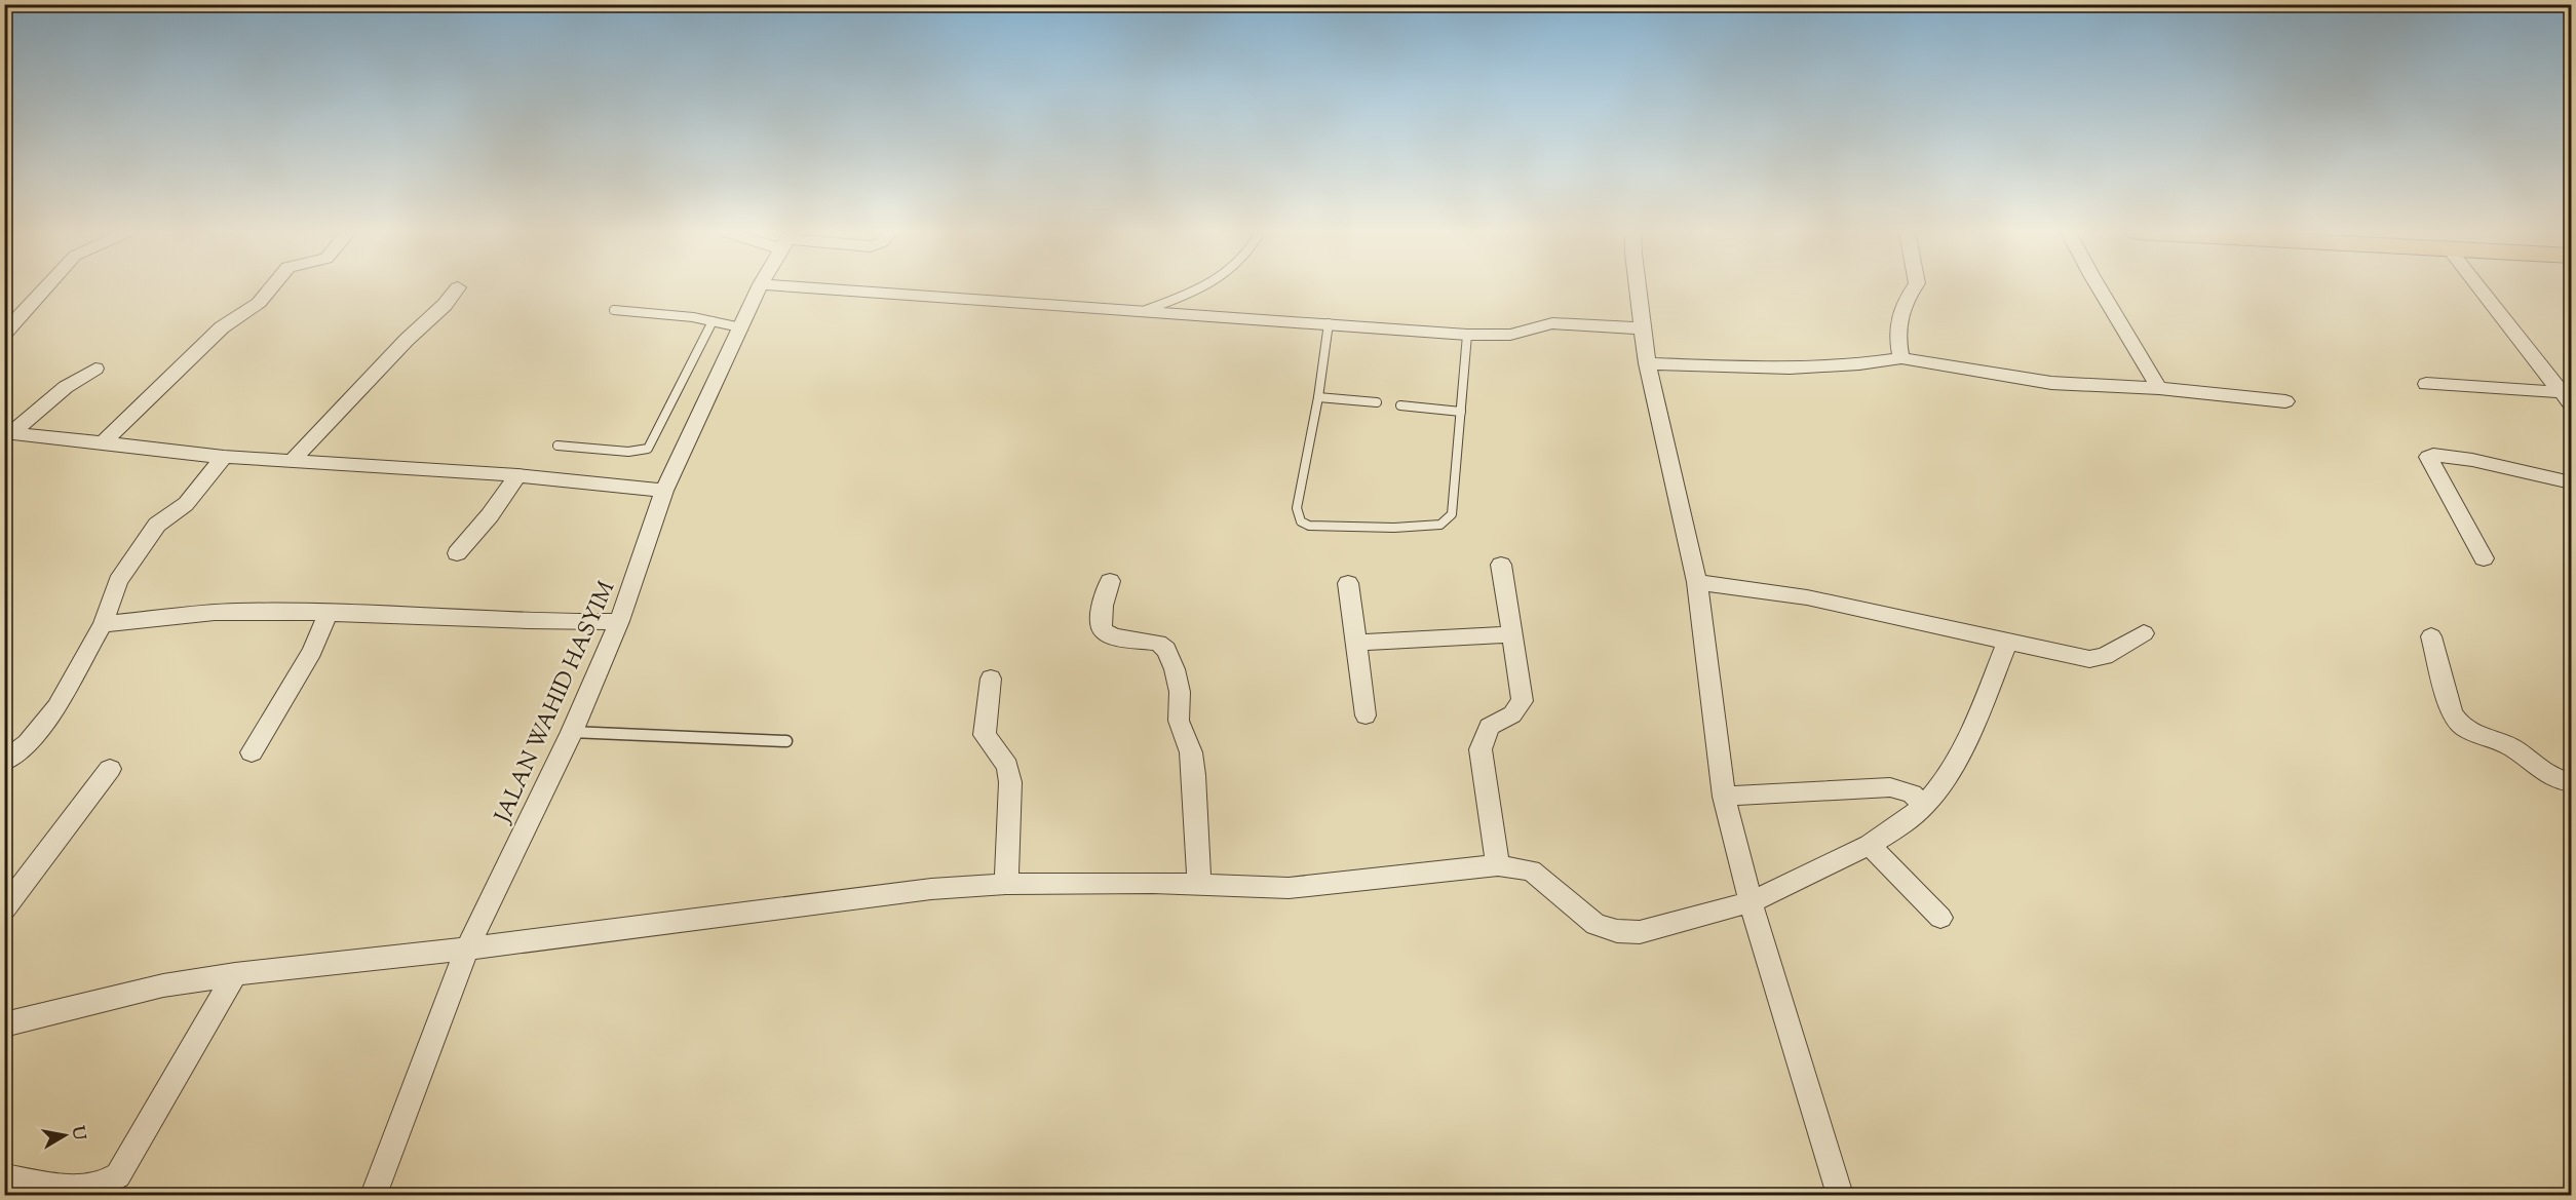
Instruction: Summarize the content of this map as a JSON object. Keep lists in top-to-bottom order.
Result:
{
  "streets": {
    "street": ["JALAN WAHID HASYIM"]
  },
  "north": "right"
}
